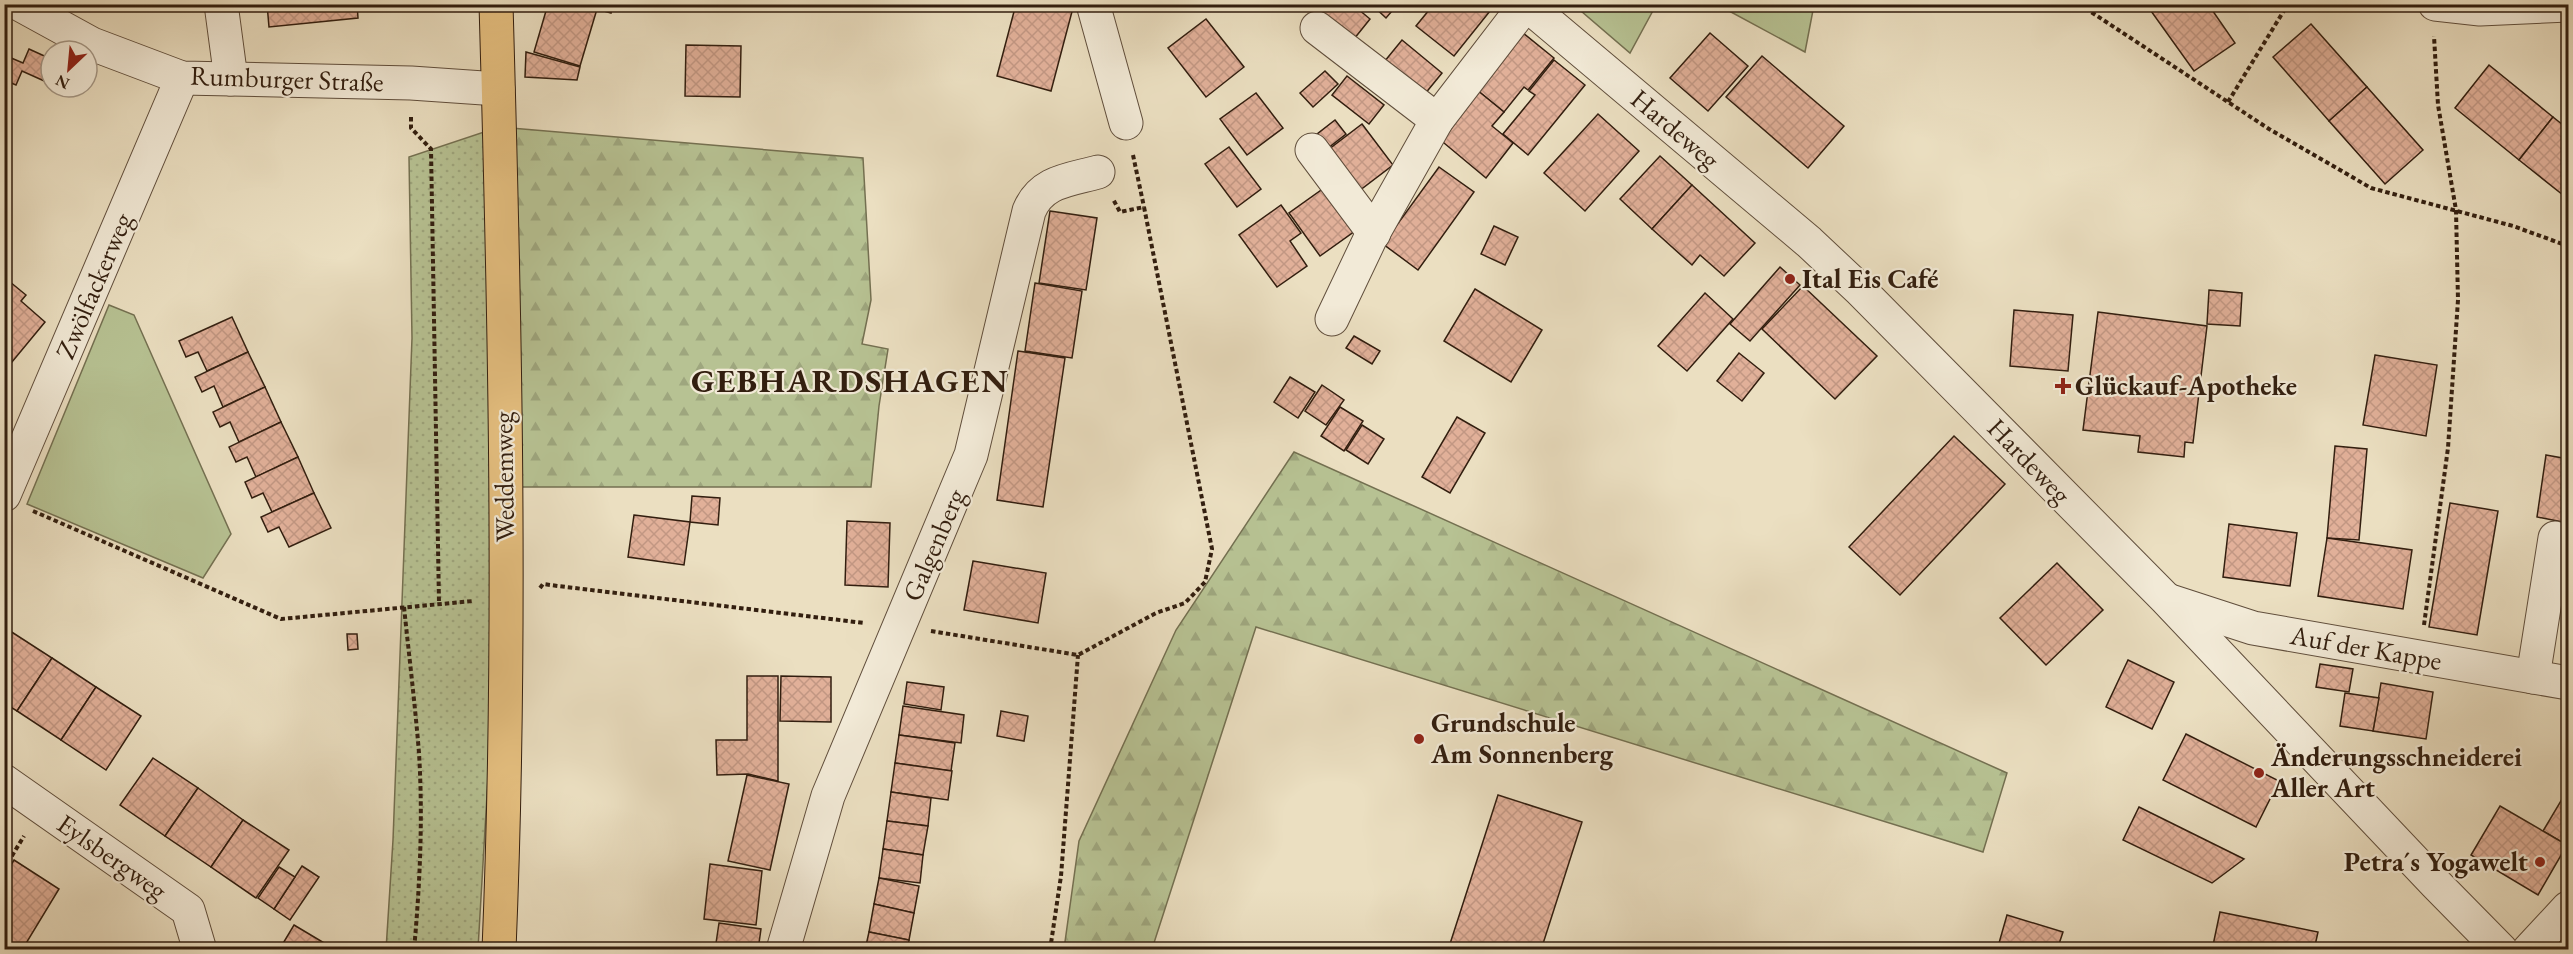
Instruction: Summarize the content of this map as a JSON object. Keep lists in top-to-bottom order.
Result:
{
  "streets": {
    "main road": ["Weddemweg"],
    "street": [
      "Rumburger Straße",
      "Hardeweg",
      "Zwölfackerweg",
      "Galgenberg",
      "Auf der Kappe",
      "Eylsbergweg"
    ]
  },
  "crossings": [
    ["Rumburger Straße", "Zwölfackerweg"],
    ["Rumburger Straße", "Weddemweg"],
    ["Hardeweg", "Auf der Kappe"]
  ],
  "districts": ["GEBHARDSHAGEN"],
  "places": {
    "other": [
      "Ital Eis Café",
      "Grundschule Am Sonnenberg",
      "Änderungsschneiderei Aller Art",
      "Petra´s Yogawelt"
    ],
    "health": ["Glückauf-Apotheke"]
  },
  "north": "bottom left"
}
